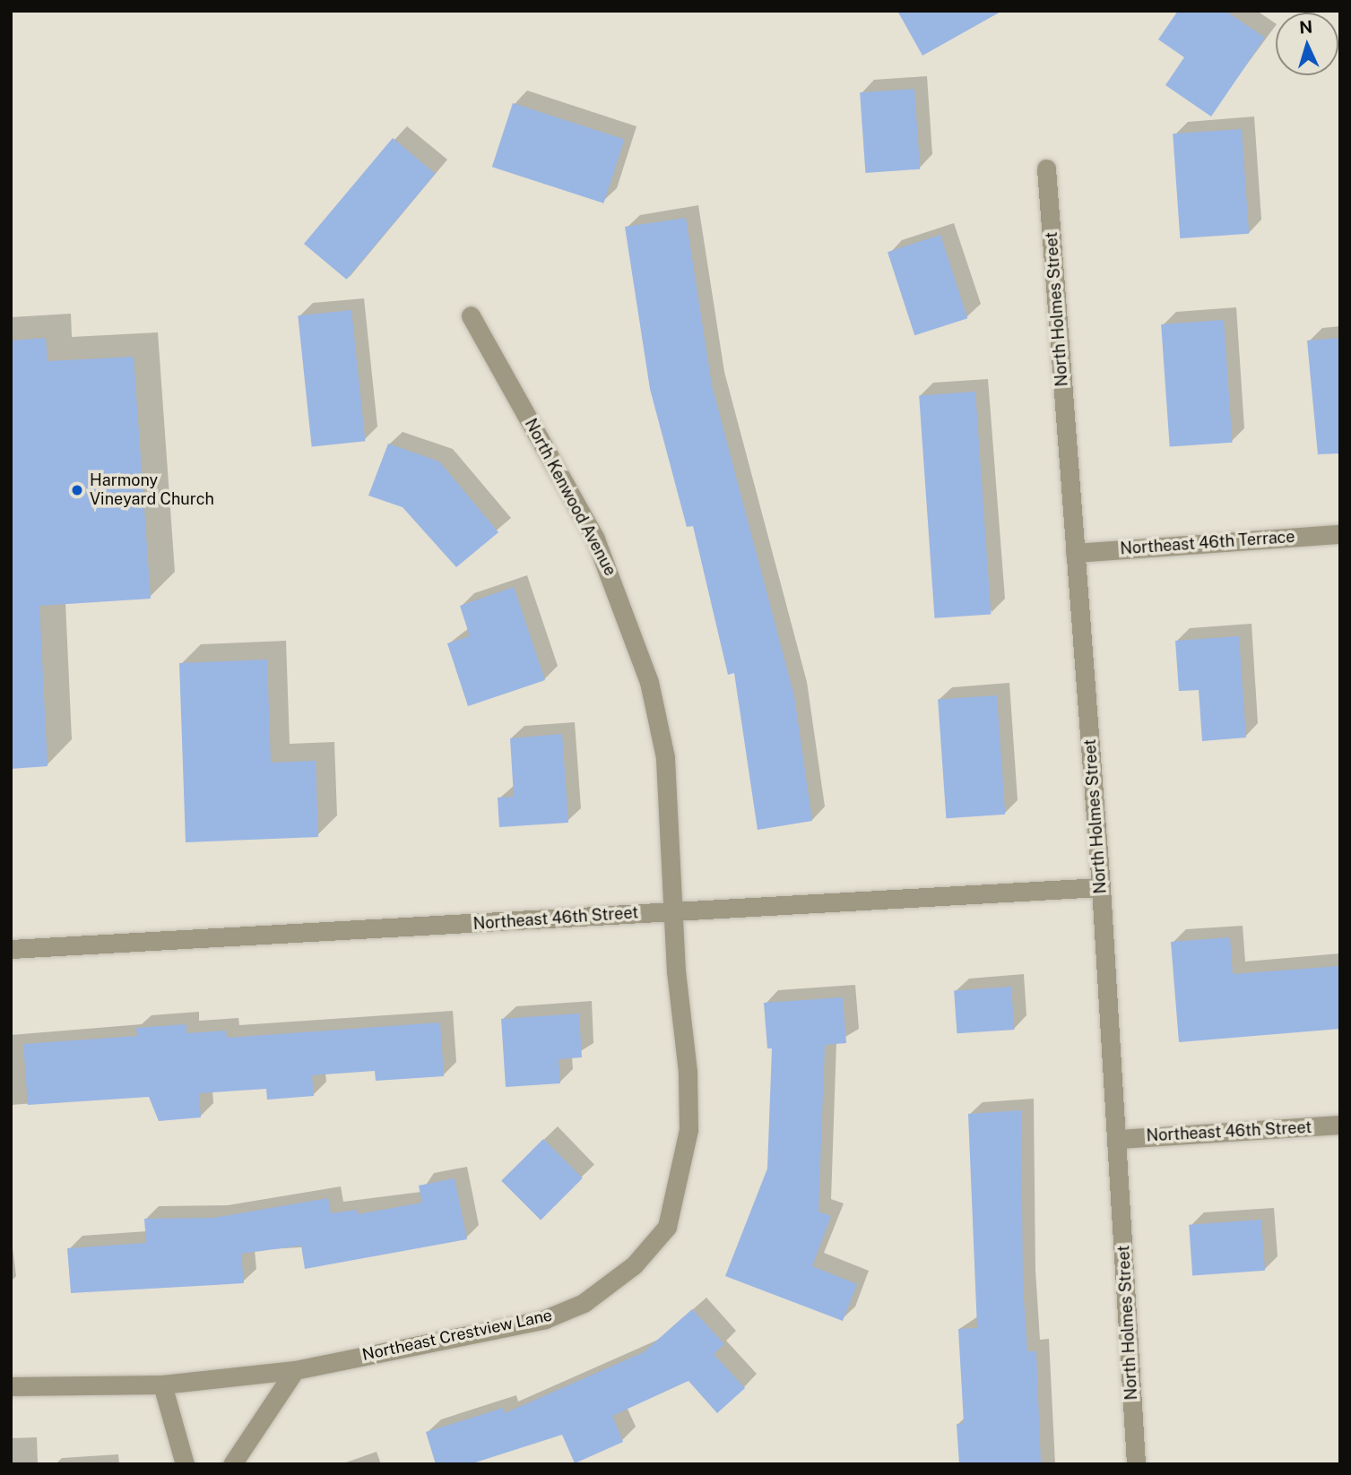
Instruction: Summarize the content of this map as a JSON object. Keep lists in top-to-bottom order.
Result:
{
  "streets": {
    "street": [
      "North Holmes Street",
      "North Kenwood Avenue",
      "Northeast 46th Terrace",
      "Northeast 46th Street",
      "Northeast Crestview Lane"
    ]
  },
  "crossings": [
    ["North Holmes Street", "Northeast 46th Terrace"],
    ["North Holmes Street", "Northeast 46th Street"],
    ["North Kenwood Avenue", "Northeast 46th Street"],
    ["North Kenwood Avenue", "Northeast Crestview Lane"],
    ["Northeast 46th Street", "Northeast Crestview Lane"]
  ],
  "places": ["Harmony Vineyard Church"],
  "north": "top"
}
